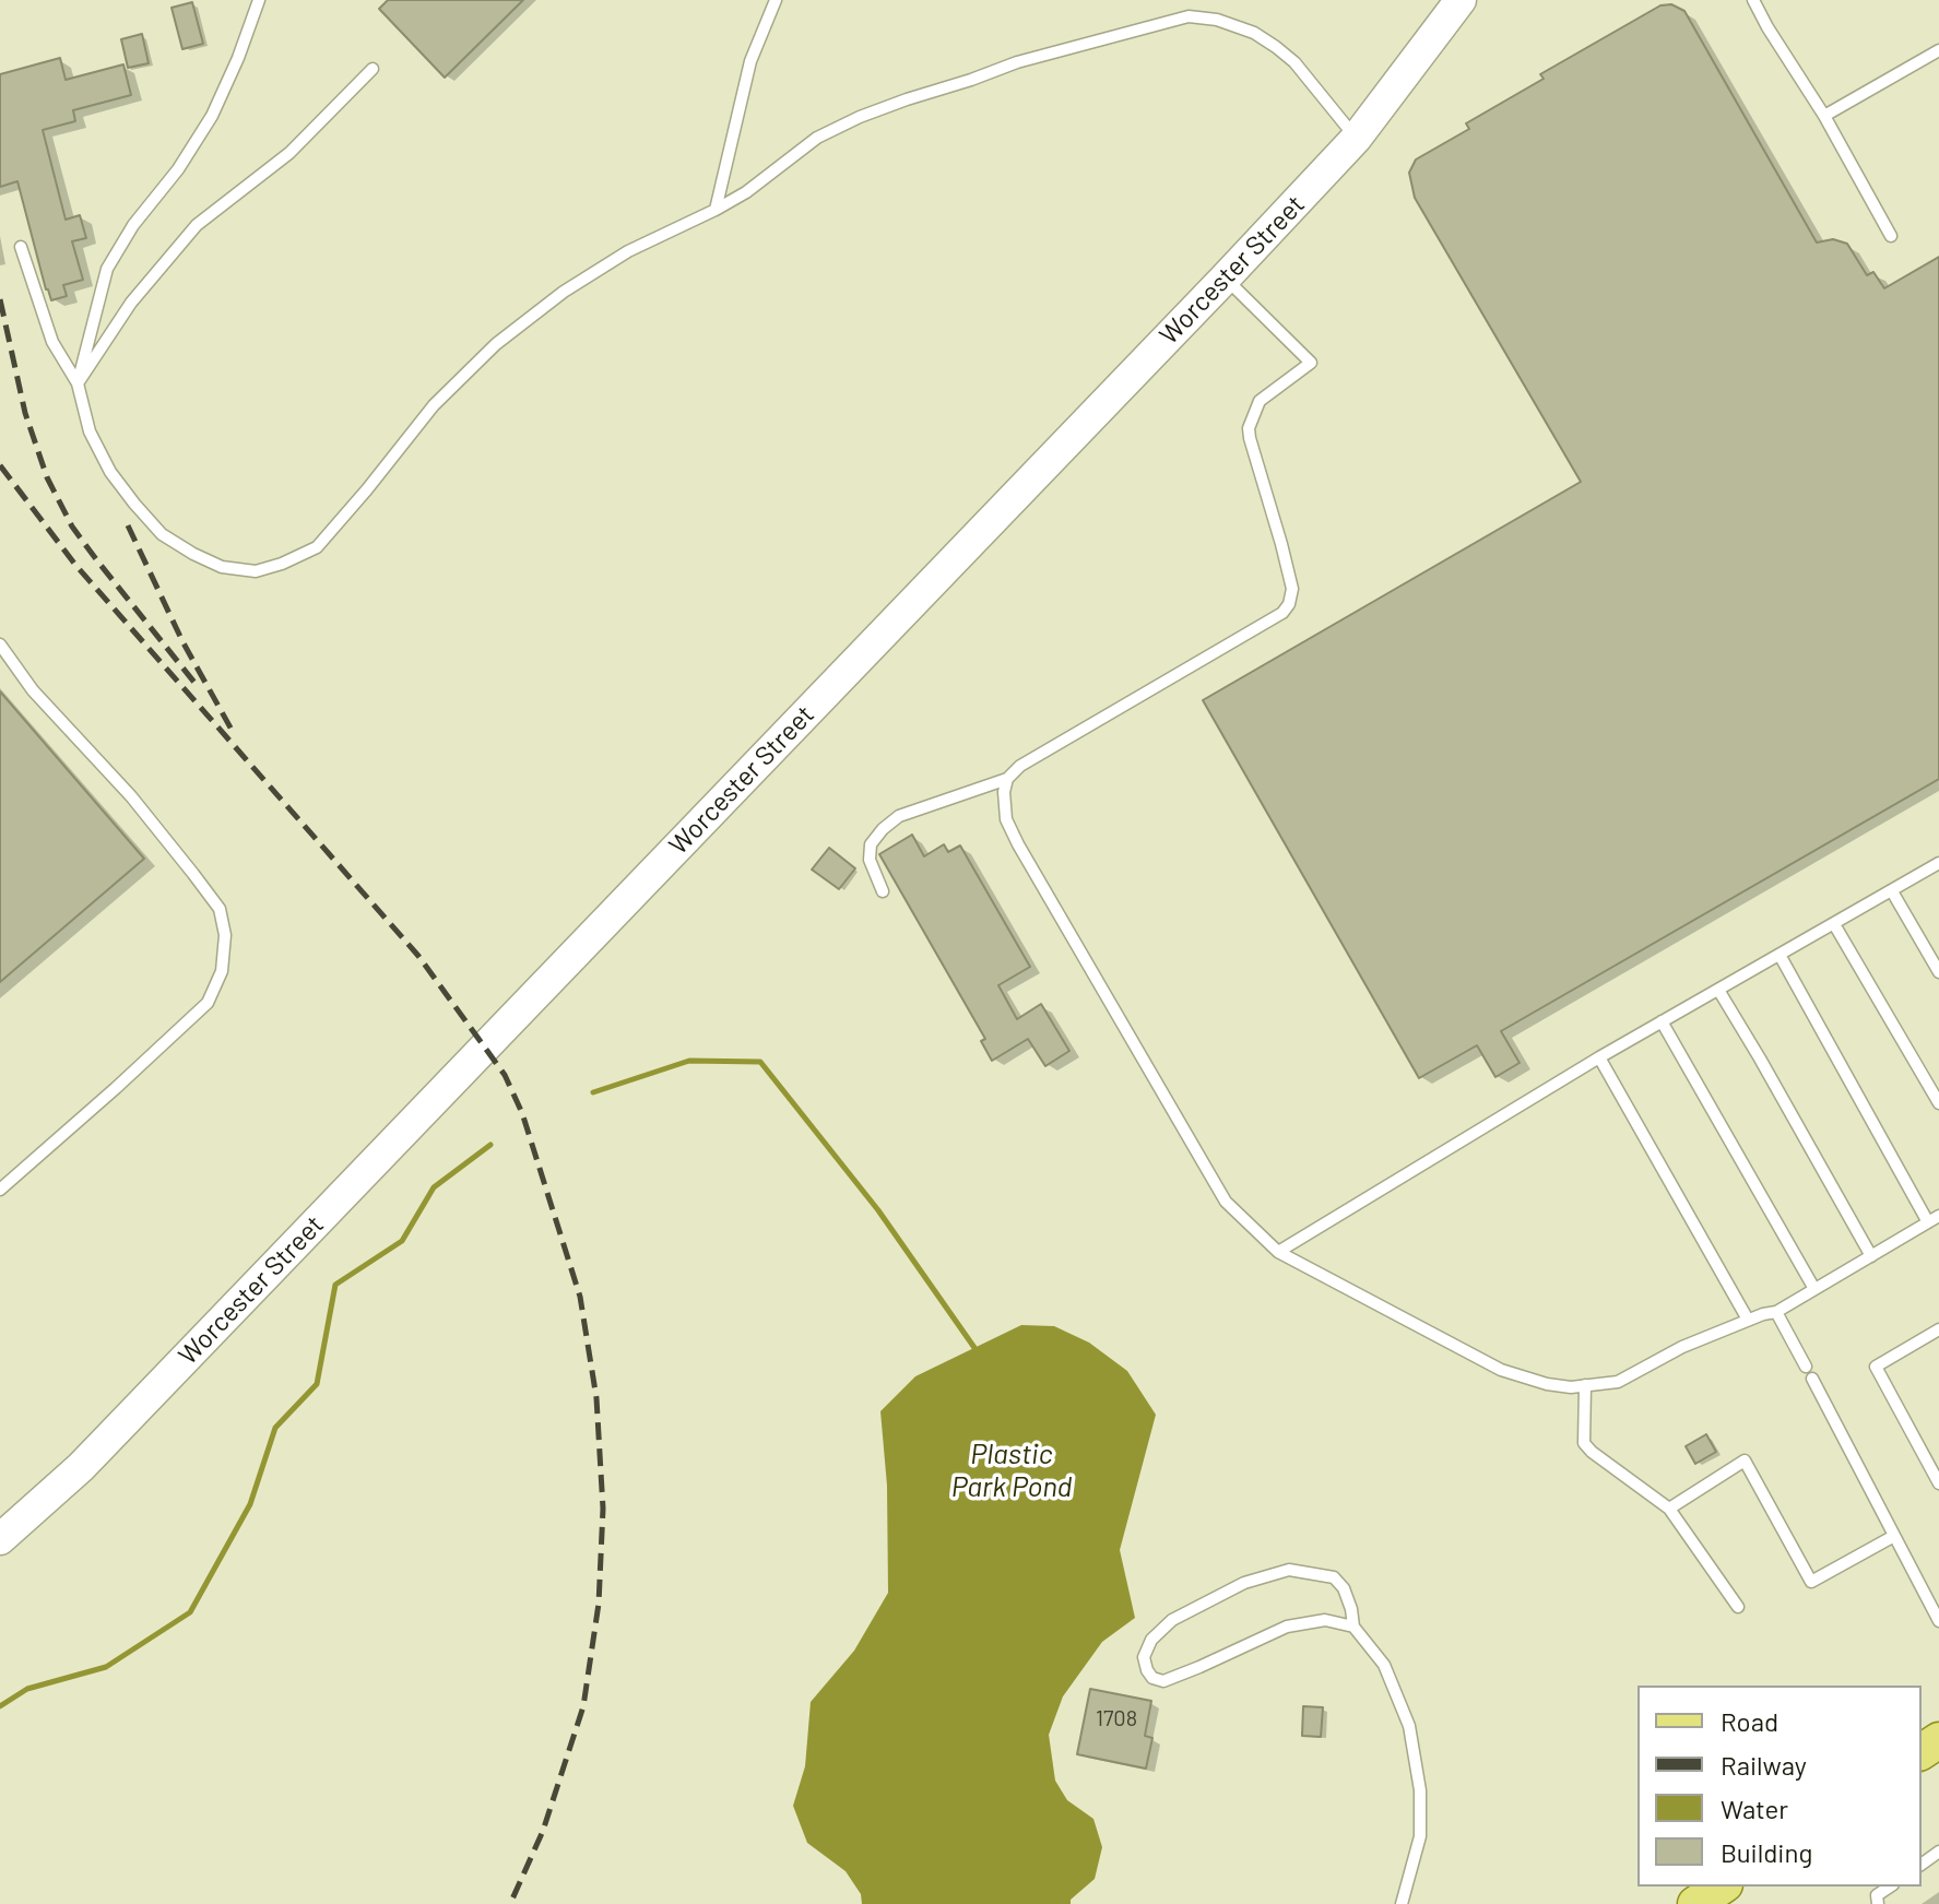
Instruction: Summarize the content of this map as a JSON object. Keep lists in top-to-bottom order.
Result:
{
  "streets": {
    "main road": ["Worcester Street"]
  },
  "water": ["Plastic Park Pond"],
  "house_numbers": ["1708"],
  "legend": [
    "Road",
    "Railway",
    "Water",
    "Building"
  ]
}
